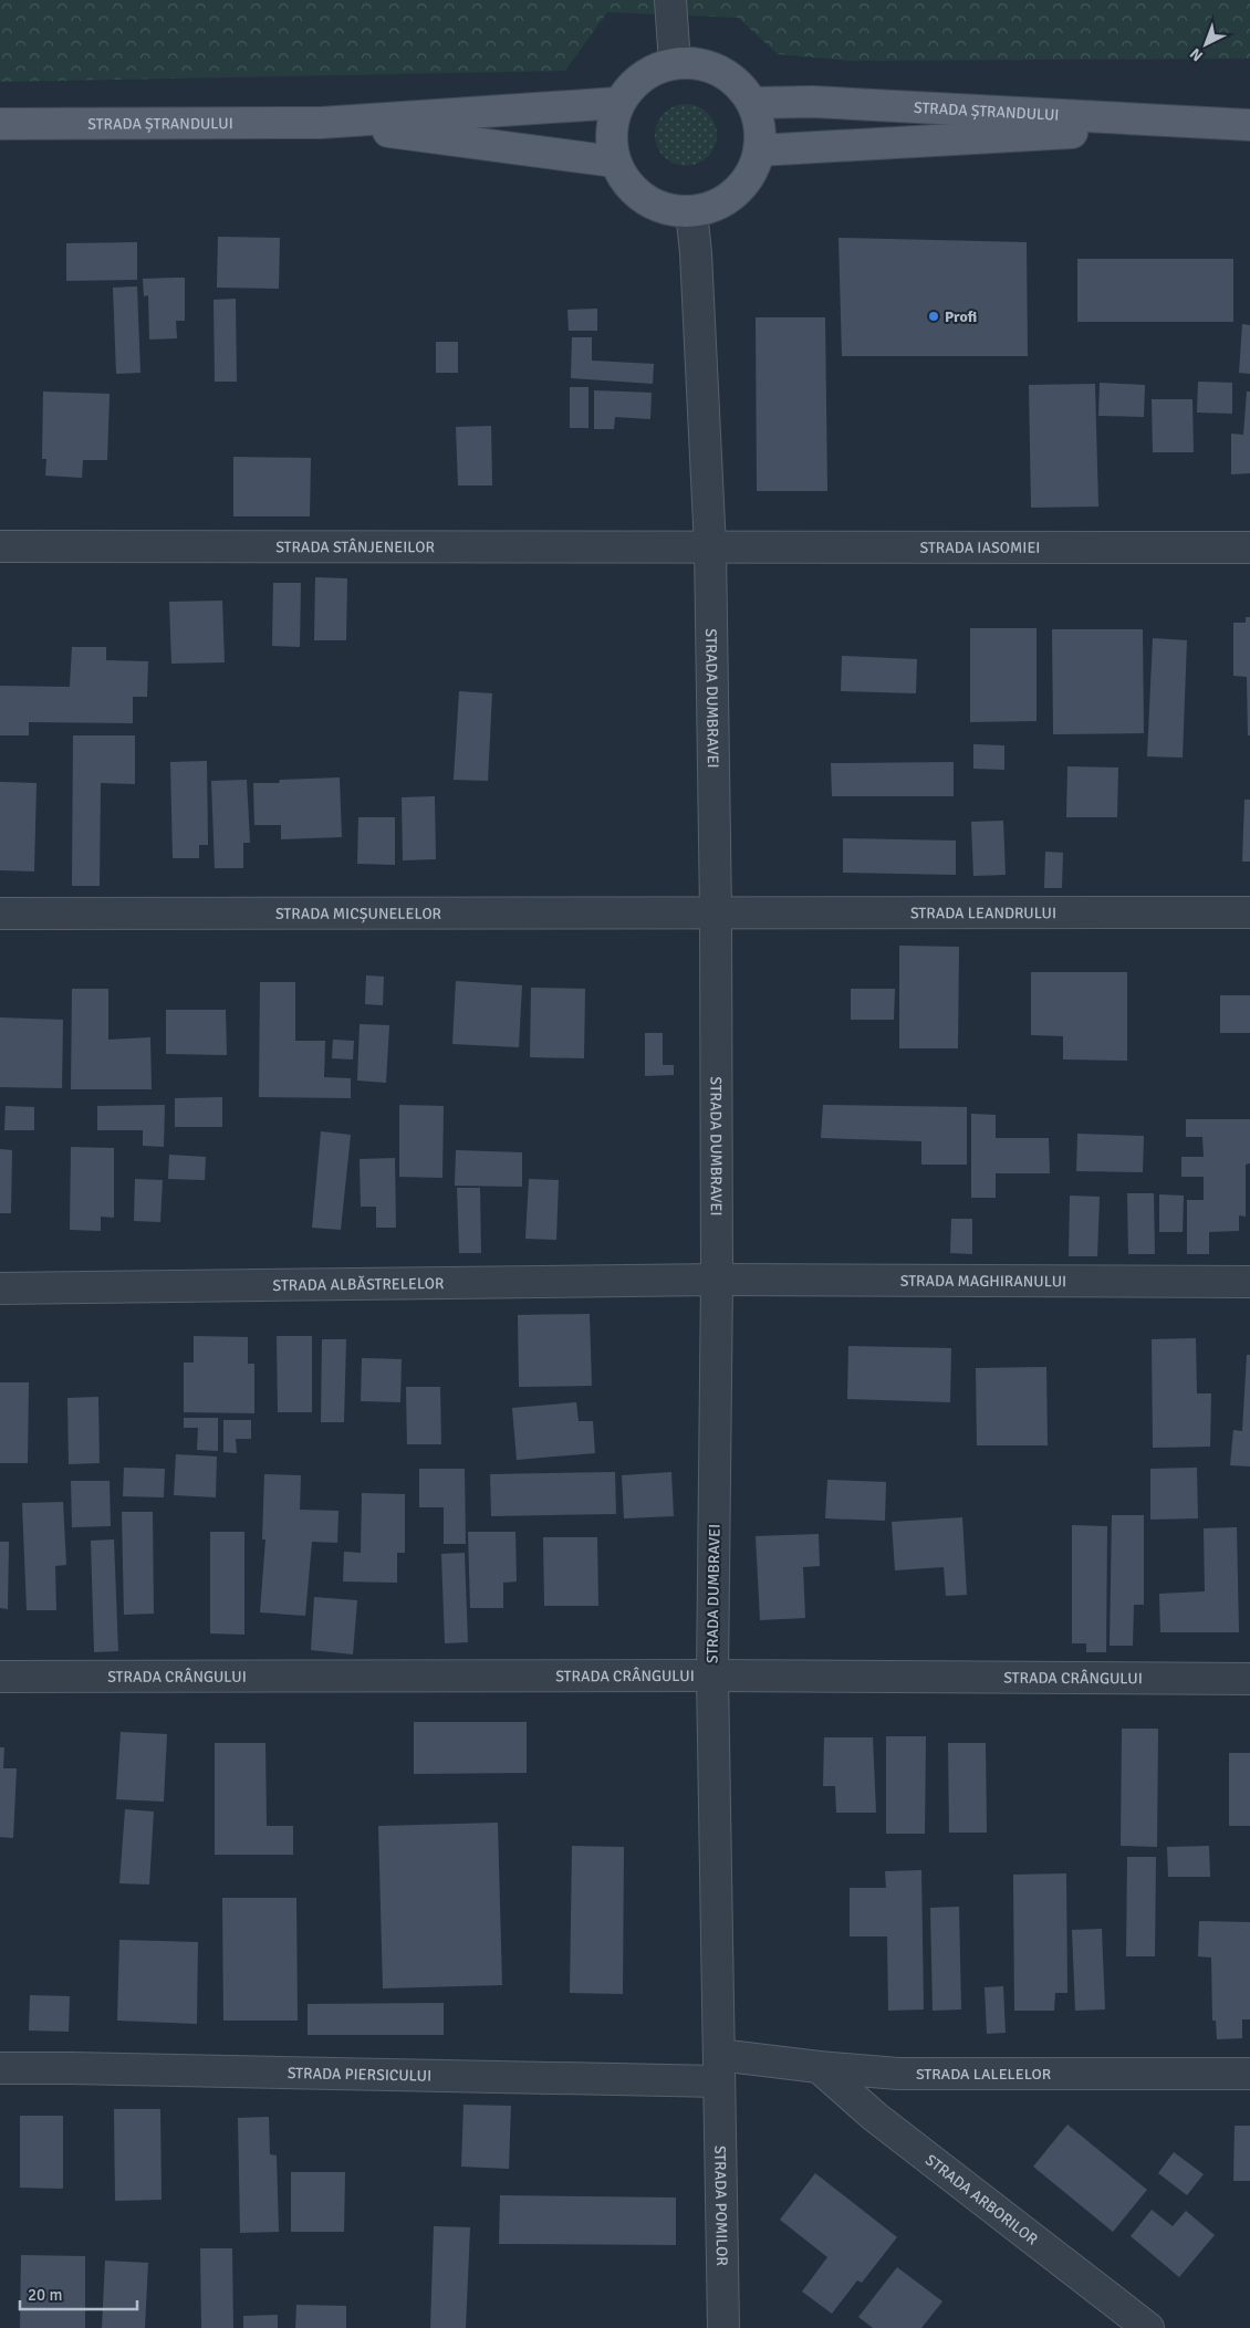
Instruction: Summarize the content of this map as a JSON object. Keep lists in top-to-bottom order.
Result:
{
  "streets": {
    "main road": ["STRADA ȘTRANDULUI"],
    "street": [
      "STRADA STÂNJENEILOR",
      "STRADA IASOMIEI",
      "STRADA DUMBRAVEI",
      "STRADA MICȘUNELELOR",
      "STRADA LEANDRULUI",
      "STRADA MAGHIRANULUI",
      "STRADA ALBĂSTRELELOR",
      "STRADA CRÂNGULUI",
      "STRADA PIERSICULUI",
      "STRADA LALELELOR",
      "STRADA ARBORILOR",
      "STRADA POMILOR"
    ]
  },
  "crossings": [
    ["STRADA ȘTRANDULUI", "STRADA DUMBRAVEI"],
    ["STRADA STÂNJENEILOR", "STRADA IASOMIEI"],
    ["STRADA STÂNJENEILOR", "STRADA DUMBRAVEI"],
    ["STRADA IASOMIEI", "STRADA DUMBRAVEI"],
    ["STRADA DUMBRAVEI", "STRADA MICȘUNELELOR"],
    ["STRADA DUMBRAVEI", "STRADA LEANDRULUI"],
    ["STRADA DUMBRAVEI", "STRADA MAGHIRANULUI"],
    ["STRADA DUMBRAVEI", "STRADA ALBĂSTRELELOR"],
    ["STRADA DUMBRAVEI", "STRADA CRÂNGULUI"],
    ["STRADA DUMBRAVEI", "STRADA PIERSICULUI"],
    ["STRADA DUMBRAVEI", "STRADA LALELELOR"],
    ["STRADA DUMBRAVEI", "STRADA POMILOR"],
    ["STRADA MICȘUNELELOR", "STRADA LEANDRULUI"],
    ["STRADA MAGHIRANULUI", "STRADA ALBĂSTRELELOR"],
    ["STRADA PIERSICULUI", "STRADA LALELELOR"],
    ["STRADA PIERSICULUI", "STRADA POMILOR"],
    ["STRADA LALELELOR", "STRADA ARBORILOR"],
    ["STRADA LALELELOR", "STRADA POMILOR"]
  ],
  "places": ["Profi"],
  "scale_bar": "20 m",
  "north": "bottom left"
}
